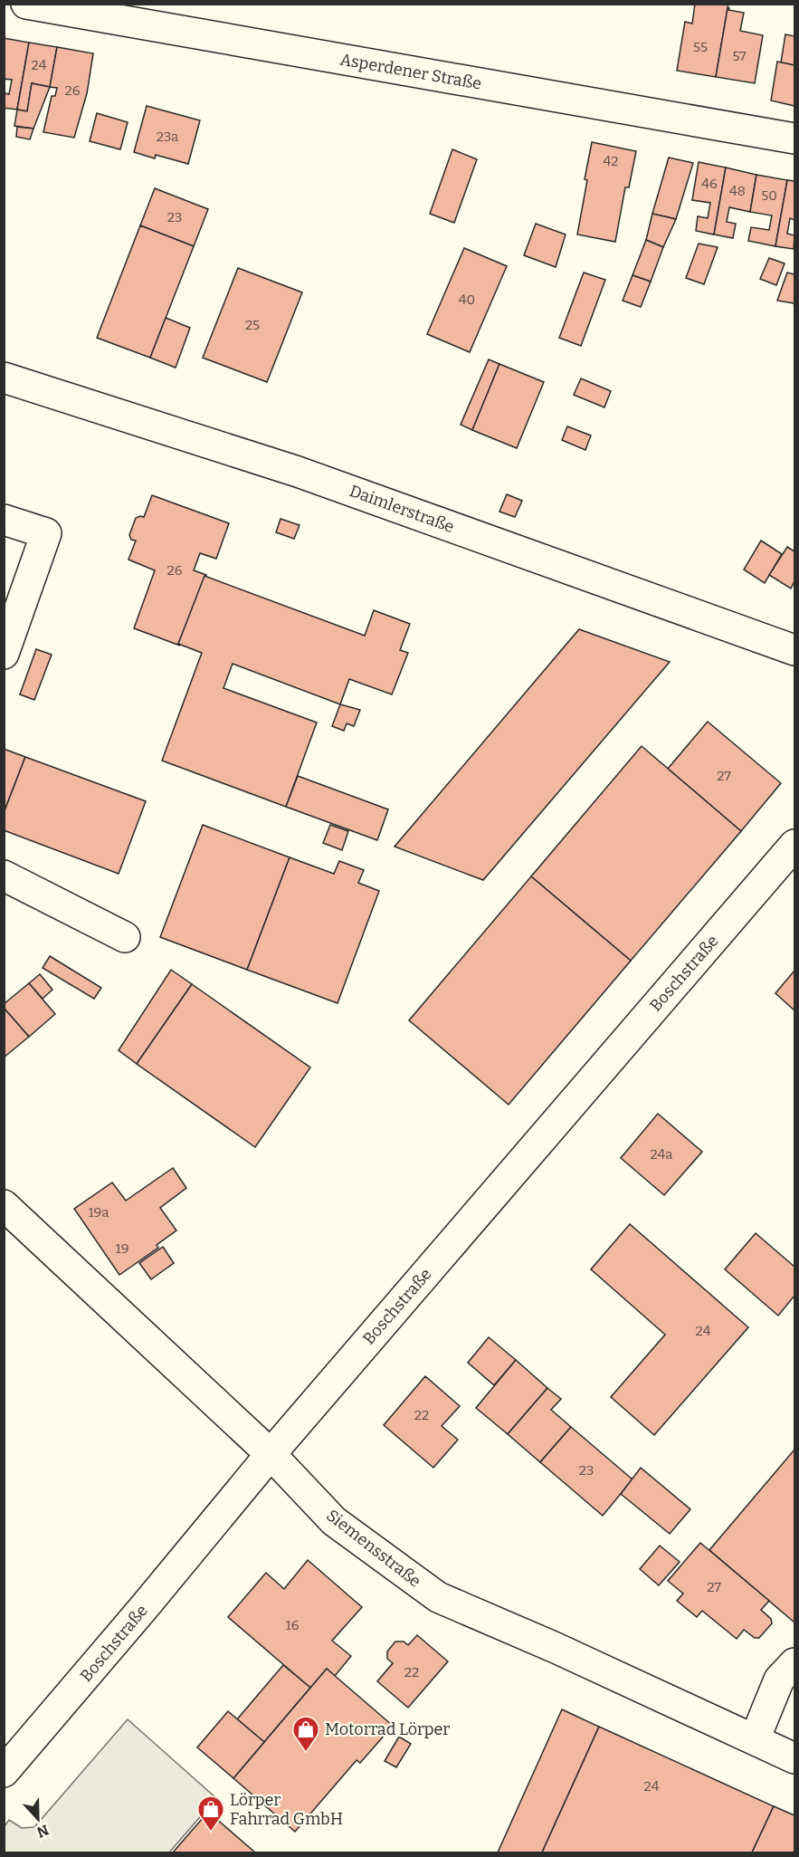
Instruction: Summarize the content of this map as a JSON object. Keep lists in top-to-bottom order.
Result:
{
  "streets": {
    "street": [
      "Asperdener Straße",
      "Daimlerstraße",
      "Boschstraße",
      "Siemensstraße"
    ]
  },
  "crossings": [
    ["Boschstraße", "Siemensstraße"]
  ],
  "places": {
    "shop": ["Motorrad Lörper", "Lörper Fahrrad GmbH"]
  },
  "house_numbers": [
    "55",
    "57",
    "24",
    "26",
    "23a",
    "42",
    "46",
    "48",
    "50",
    "23",
    "40",
    "25",
    "26",
    "27",
    "24a",
    "19a",
    "19",
    "24",
    "22",
    "23",
    "27",
    "16",
    "22",
    "24"
  ],
  "north": "bottom"
}
